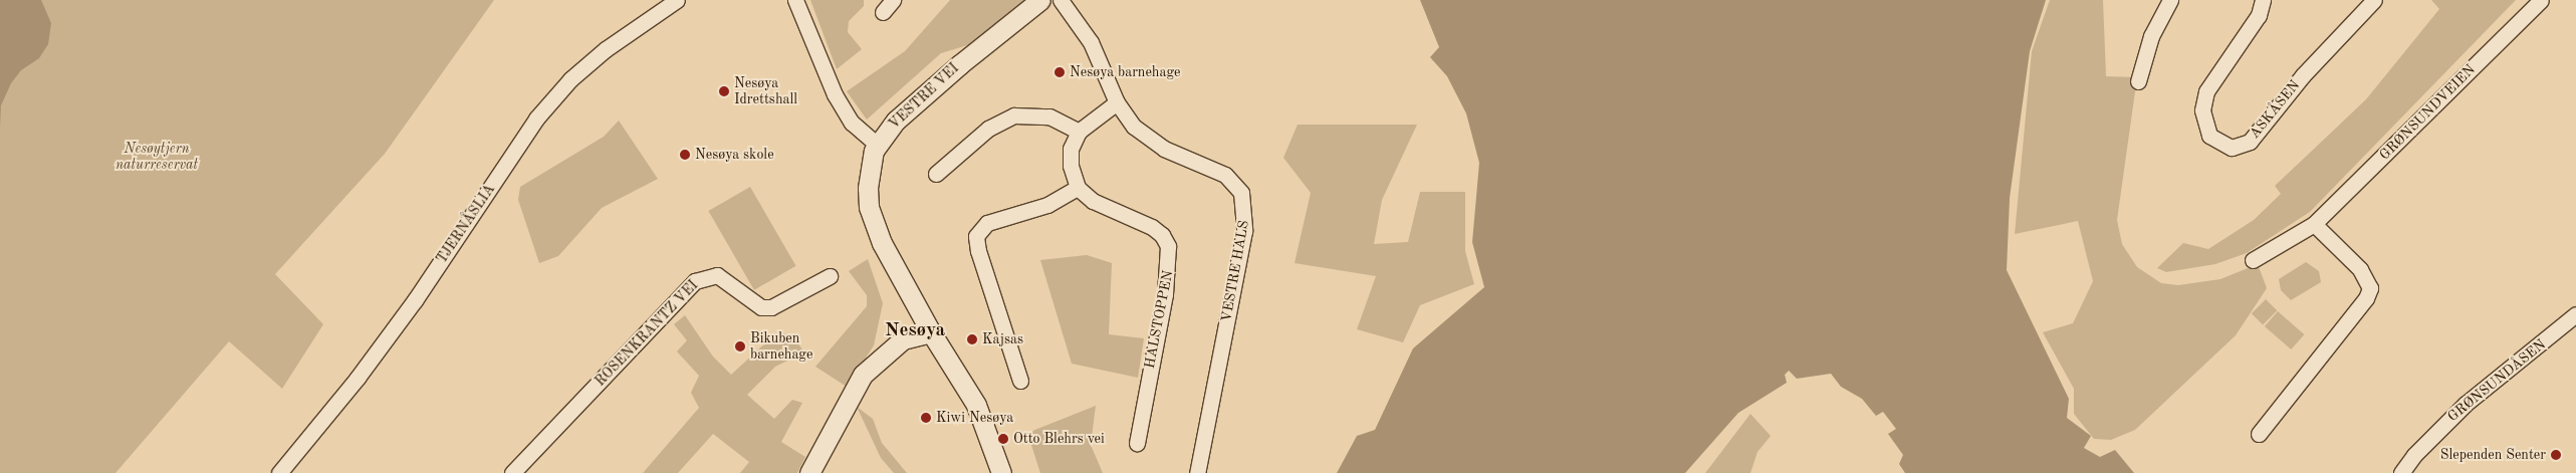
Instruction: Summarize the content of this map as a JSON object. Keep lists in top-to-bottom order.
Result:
{
  "streets": {
    "street": [
      "VESTRE VEI",
      "ASKÅSEN",
      "GRØNSUNDVEIEN",
      "TJERNÅSLIA",
      "VESTRE HALS",
      "HALSTOPPEN",
      "ROSENKRANTZ VEI",
      "GRØNSUNDÅSEN"
    ]
  },
  "districts": ["Nesøya"],
  "parks": ["Nesøytjern naturreservat"],
  "places": [
    "Nesøya barnehage",
    "Nesøya Idrettshall",
    "Nesøya skole",
    "Kajsas",
    "Bikuben barnehage",
    "Kiwi Nesøya",
    "Otto Blehrs vei",
    "Slependen Senter"
  ]
}
